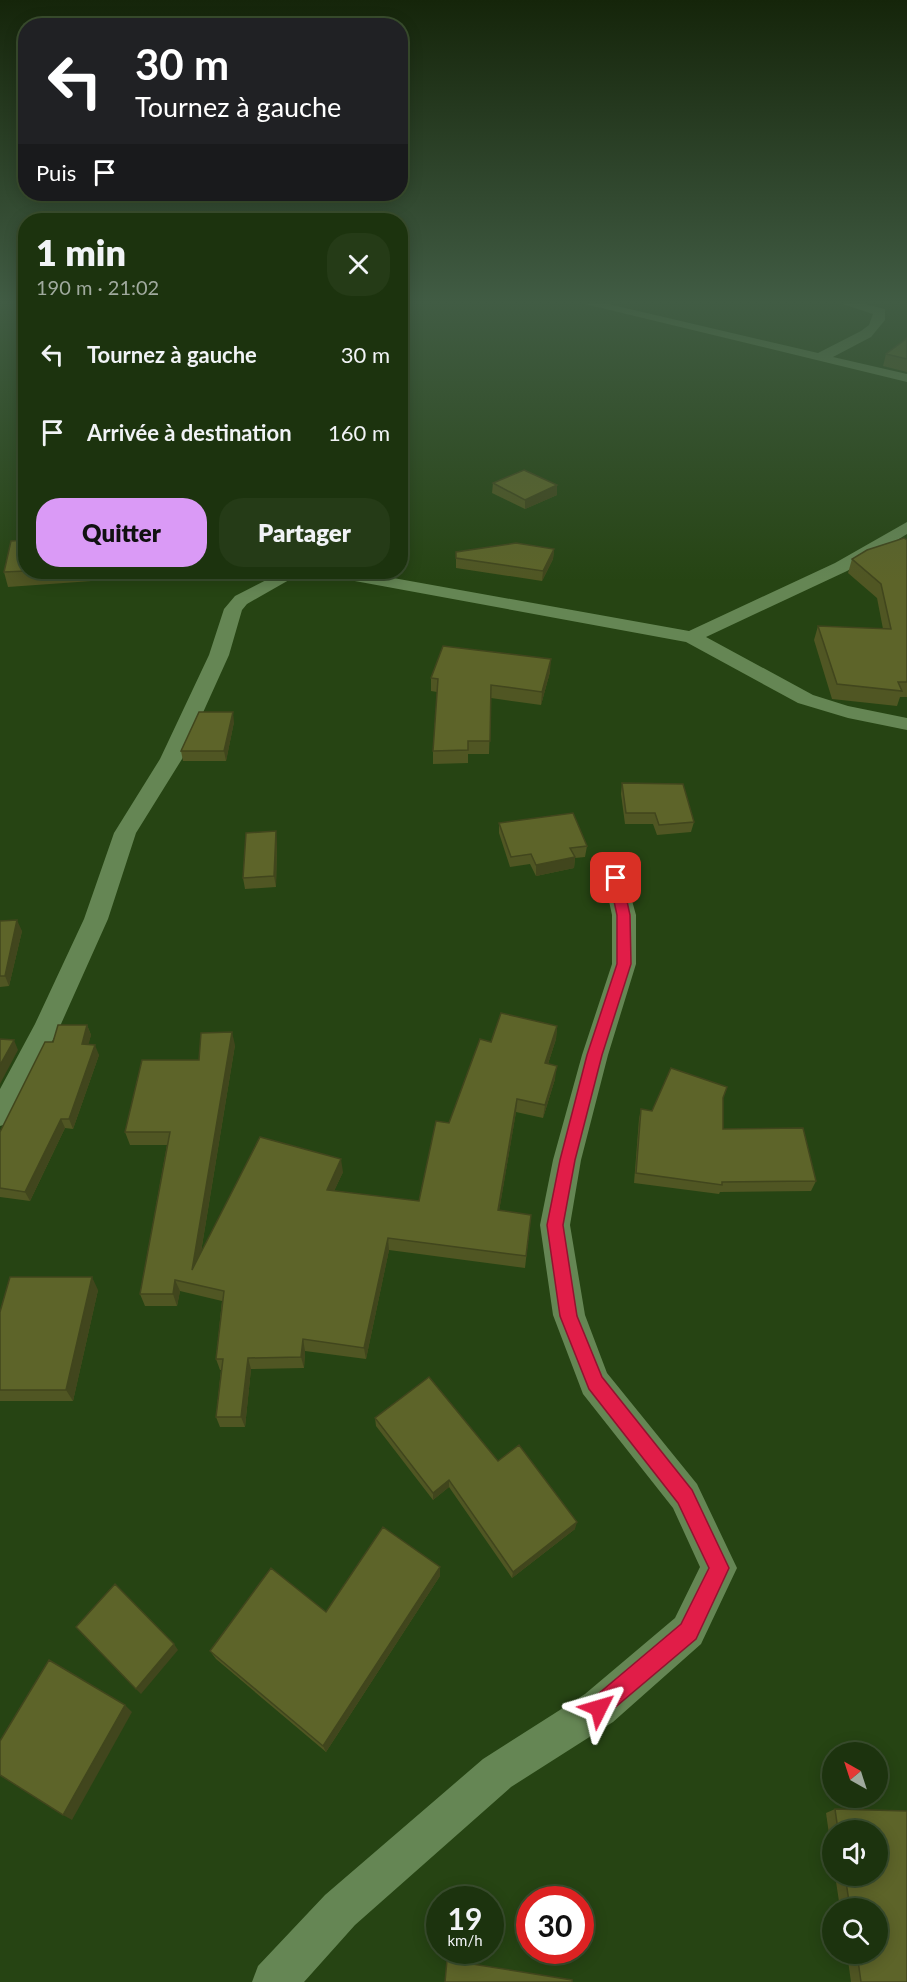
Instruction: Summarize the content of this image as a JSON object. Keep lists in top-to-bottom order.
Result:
{
  "north": "top left",
  "page": {
    "turn": ["30 m", "Tournez à gauche"],
    "then": "Puis",
    "heading": ["1 min", "190 m · 21:02"],
    "list": [
      {
        "name": "Tournez à gauche",
        "value": "30 m"
      },
      {
        "name": "Arrivée à destination",
        "value": "160 m"
      }
    ],
    "buttons": ["Quitter", "Partager"],
    "speed": "19 km/h",
    "limit": "30"
  }
}
